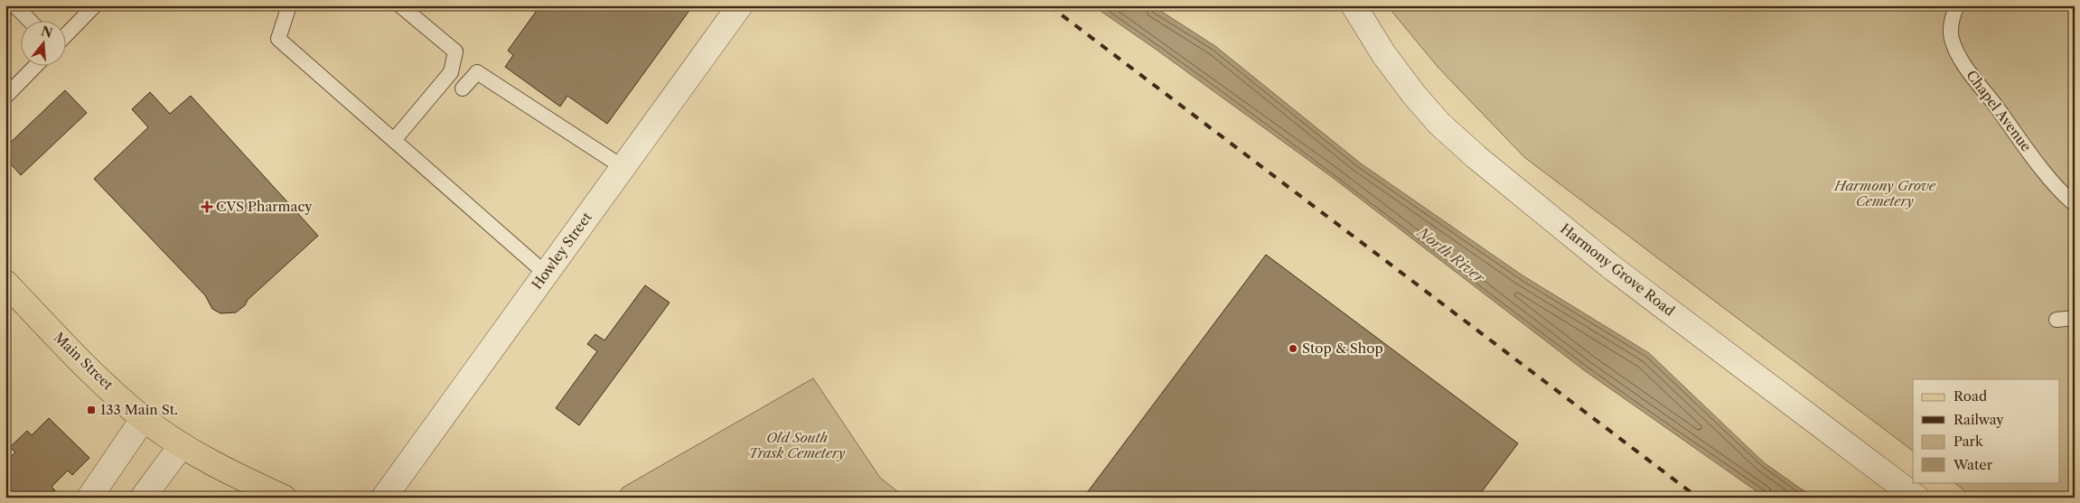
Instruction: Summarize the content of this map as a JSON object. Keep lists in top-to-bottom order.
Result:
{
  "streets": {
    "main road": ["Main Street"],
    "street": ["Howley Street", "Harmony Grove Road"],
    "lane": ["Chapel Avenue"]
  },
  "water": ["North River"],
  "parks": ["Harmony Grove Cemetery", "Old South Trask Cemetery"],
  "places": {
    "health": ["CVS Pharmacy"],
    "other": ["Stop & Shop"],
    "transit": ["133 Main St."]
  },
  "legend": [
    "Road",
    "Railway",
    "Park",
    "Water"
  ],
  "north": "top"
}
